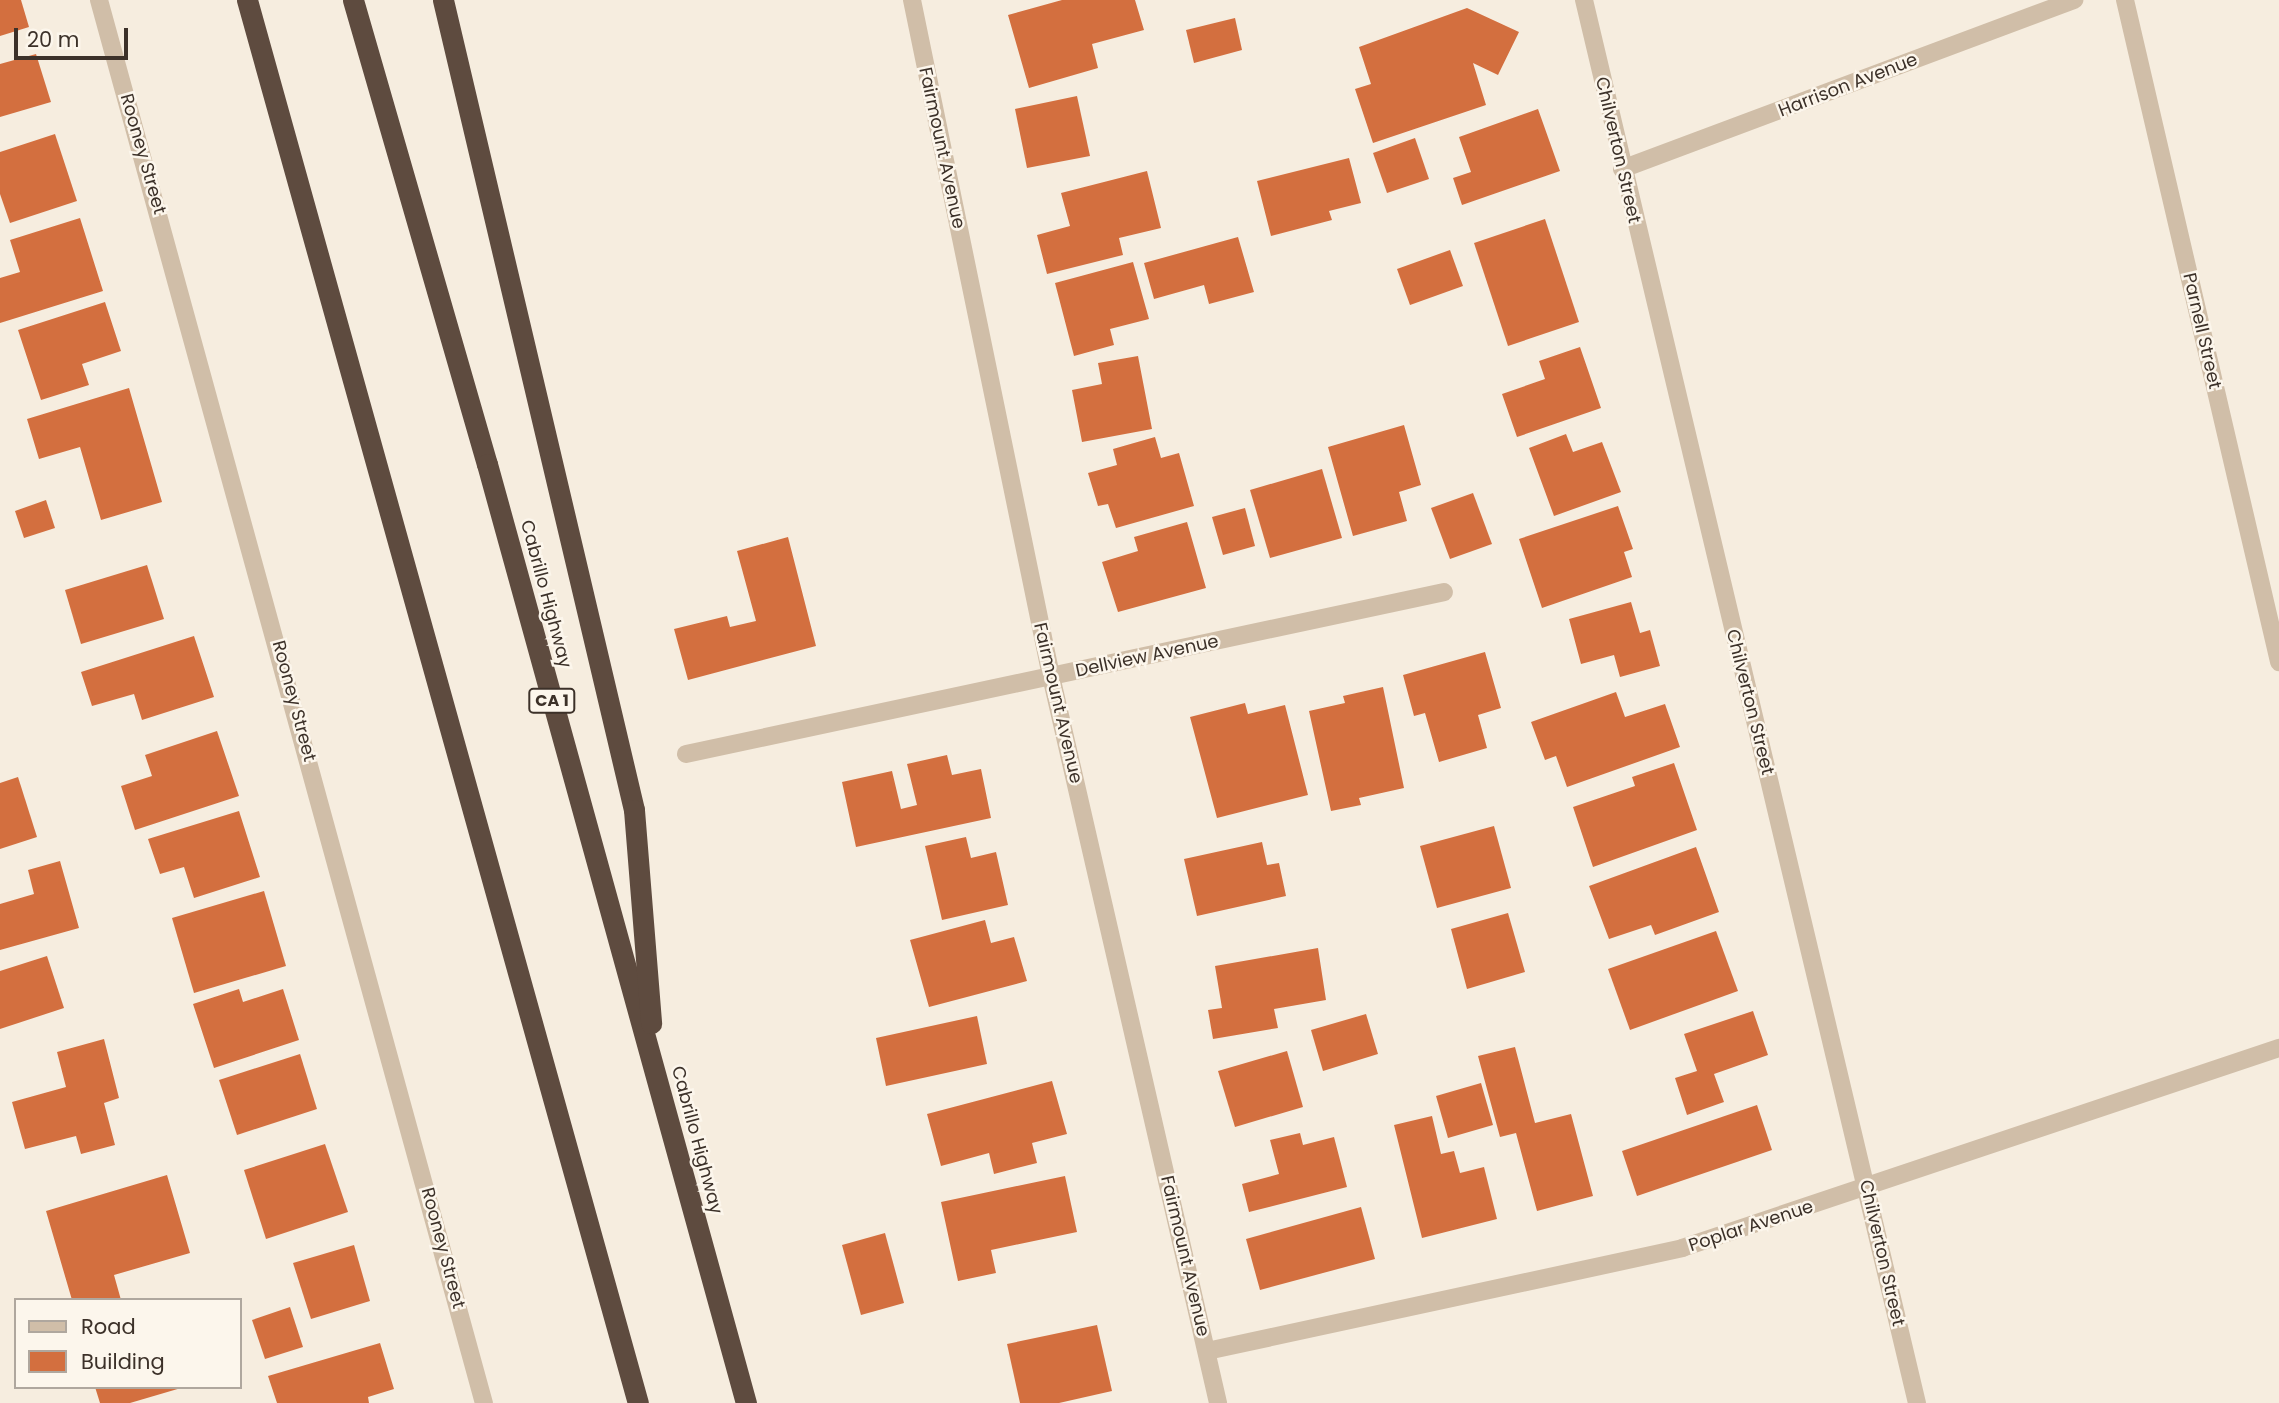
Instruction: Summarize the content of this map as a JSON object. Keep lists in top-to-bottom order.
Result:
{
  "streets": {
    "highway": ["Cabrillo Highway", "CA 1"],
    "street": [
      "Harrison Avenue",
      "Fairmount Avenue",
      "Chilverton Street",
      "Rooney Street",
      "Parnell Street",
      "Dellview Avenue",
      "Poplar Avenue"
    ]
  },
  "crossings": [
    ["Harrison Avenue", "Chilverton Street"],
    ["Fairmount Avenue", "Dellview Avenue"],
    ["Fairmount Avenue", "Poplar Avenue"],
    ["Chilverton Street", "Poplar Avenue"]
  ],
  "legend": ["Road", "Building"],
  "scale_bar": "20 m"
}
